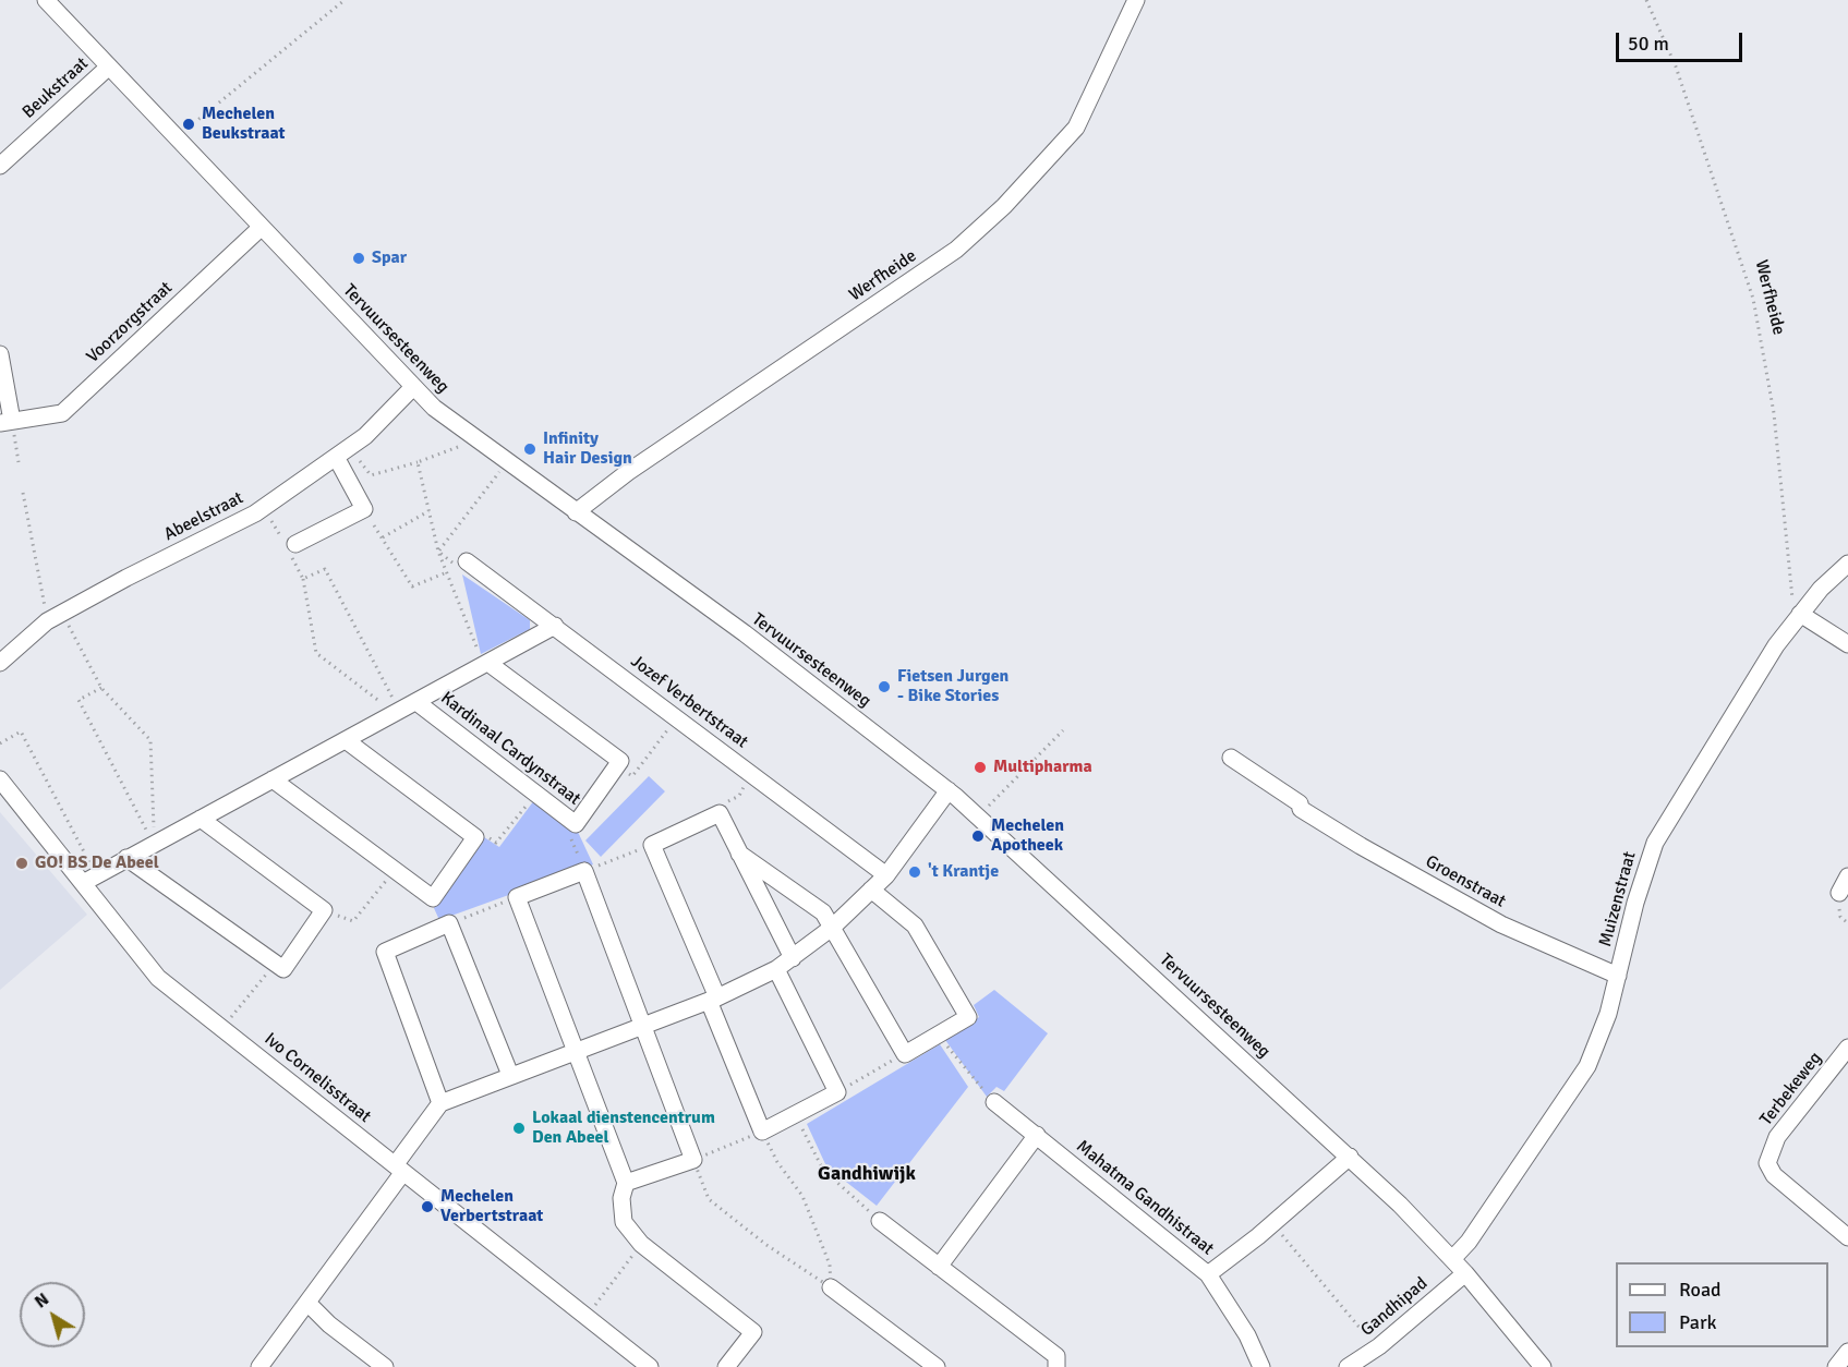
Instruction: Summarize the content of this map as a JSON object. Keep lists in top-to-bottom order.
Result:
{
  "streets": {
    "street": [
      "Beukstraat",
      "Werfheide",
      "Voorzorgstraat",
      "Tervuursesteenweg",
      "Abeelstraat",
      "Jozef Verbertstraat",
      "Kardinaal Cardynstraat",
      "Groenstraat",
      "Muizenstraat",
      "Ivo Cornelisstraat",
      "Terbekeweg",
      "Mahatma Gandhistraat",
      "Gandhipad"
    ]
  },
  "crossings": [
    ["Beukstraat", "Tervuursesteenweg"],
    ["Werfheide", "Tervuursesteenweg"],
    ["Werfheide", "Muizenstraat"],
    ["Voorzorgstraat", "Tervuursesteenweg"],
    ["Tervuursesteenweg", "Abeelstraat"],
    ["Tervuursesteenweg", "Muizenstraat"],
    ["Tervuursesteenweg", "Mahatma Gandhistraat"],
    ["Tervuursesteenweg", "Gandhipad"],
    ["Jozef Verbertstraat", "Kardinaal Cardynstraat"],
    ["Kardinaal Cardynstraat", "Ivo Cornelisstraat"],
    ["Groenstraat", "Muizenstraat"]
  ],
  "districts": ["Gandhiwijk"],
  "places": [
    "Mechelen Beukstraat",
    "Spar",
    "Infinity Hair Design",
    "Fietsen Jurgen - Bike Stories",
    "Multipharma",
    "Mechelen Apotheek",
    "GO! BS De Abeel",
    "'t Krantje",
    "Lokaal dienstencentrum Den Abeel",
    "Mechelen Verbertstraat"
  ],
  "legend": ["Road", "Park"],
  "scale_bar": "50 m",
  "north": "top left"
}
